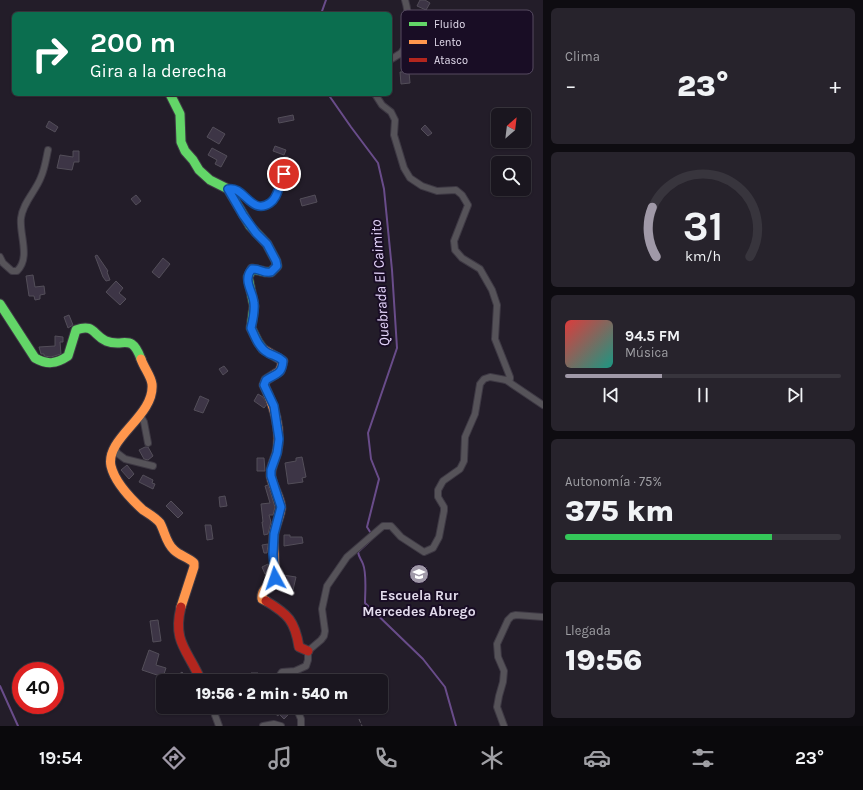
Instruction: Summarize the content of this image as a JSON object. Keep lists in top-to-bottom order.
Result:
{
  "water": ["Quebrada El Caimito"],
  "places": {
    "school or university": ["Escuela Rur Mercedes Abrego"]
  },
  "legend": ["Fluido", "Lento", "Atasco"],
  "north": "top right",
  "page": {
    "tile": [
      "Clima",
      ["Autonomía · 75%", "375 km"],
      ["Llegada", "19:56"]
    ],
    "turn": ["200 m", "Gira a la derecha"],
    "heat": ["−", "23°", "+"],
    "song": ["94.5 FM", "Música"],
    "limit": "40",
    "trip": "19:56 · 2 min · 540 m",
    "tabs": ["19:54", "23°"],
    "gauge": ["31", "km/h"]
  }
}
